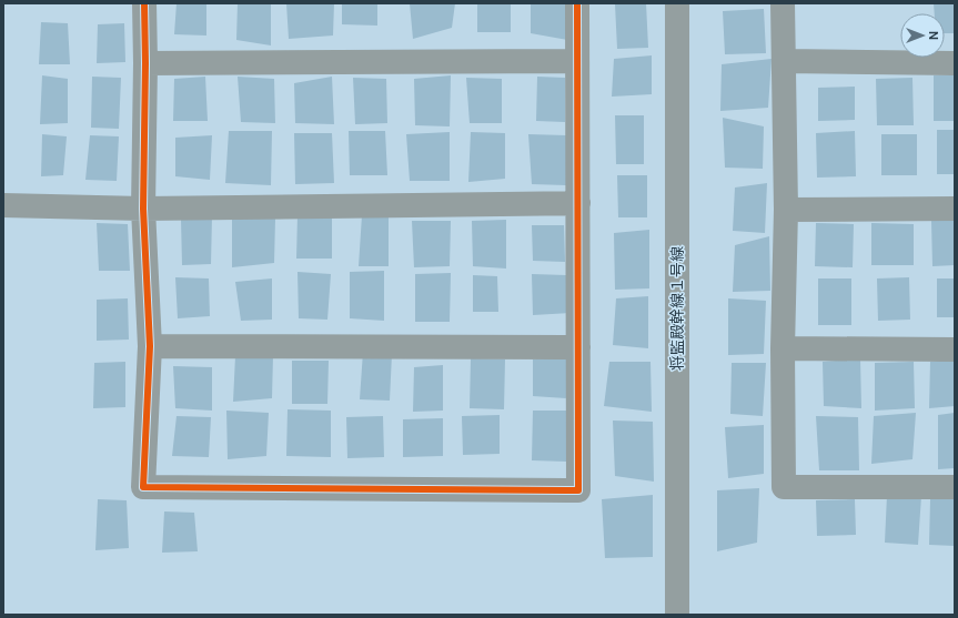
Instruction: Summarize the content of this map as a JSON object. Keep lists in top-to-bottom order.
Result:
{
  "streets": {
    "street": ["将監殿幹線１号線"]
  },
  "north": "right"
}
